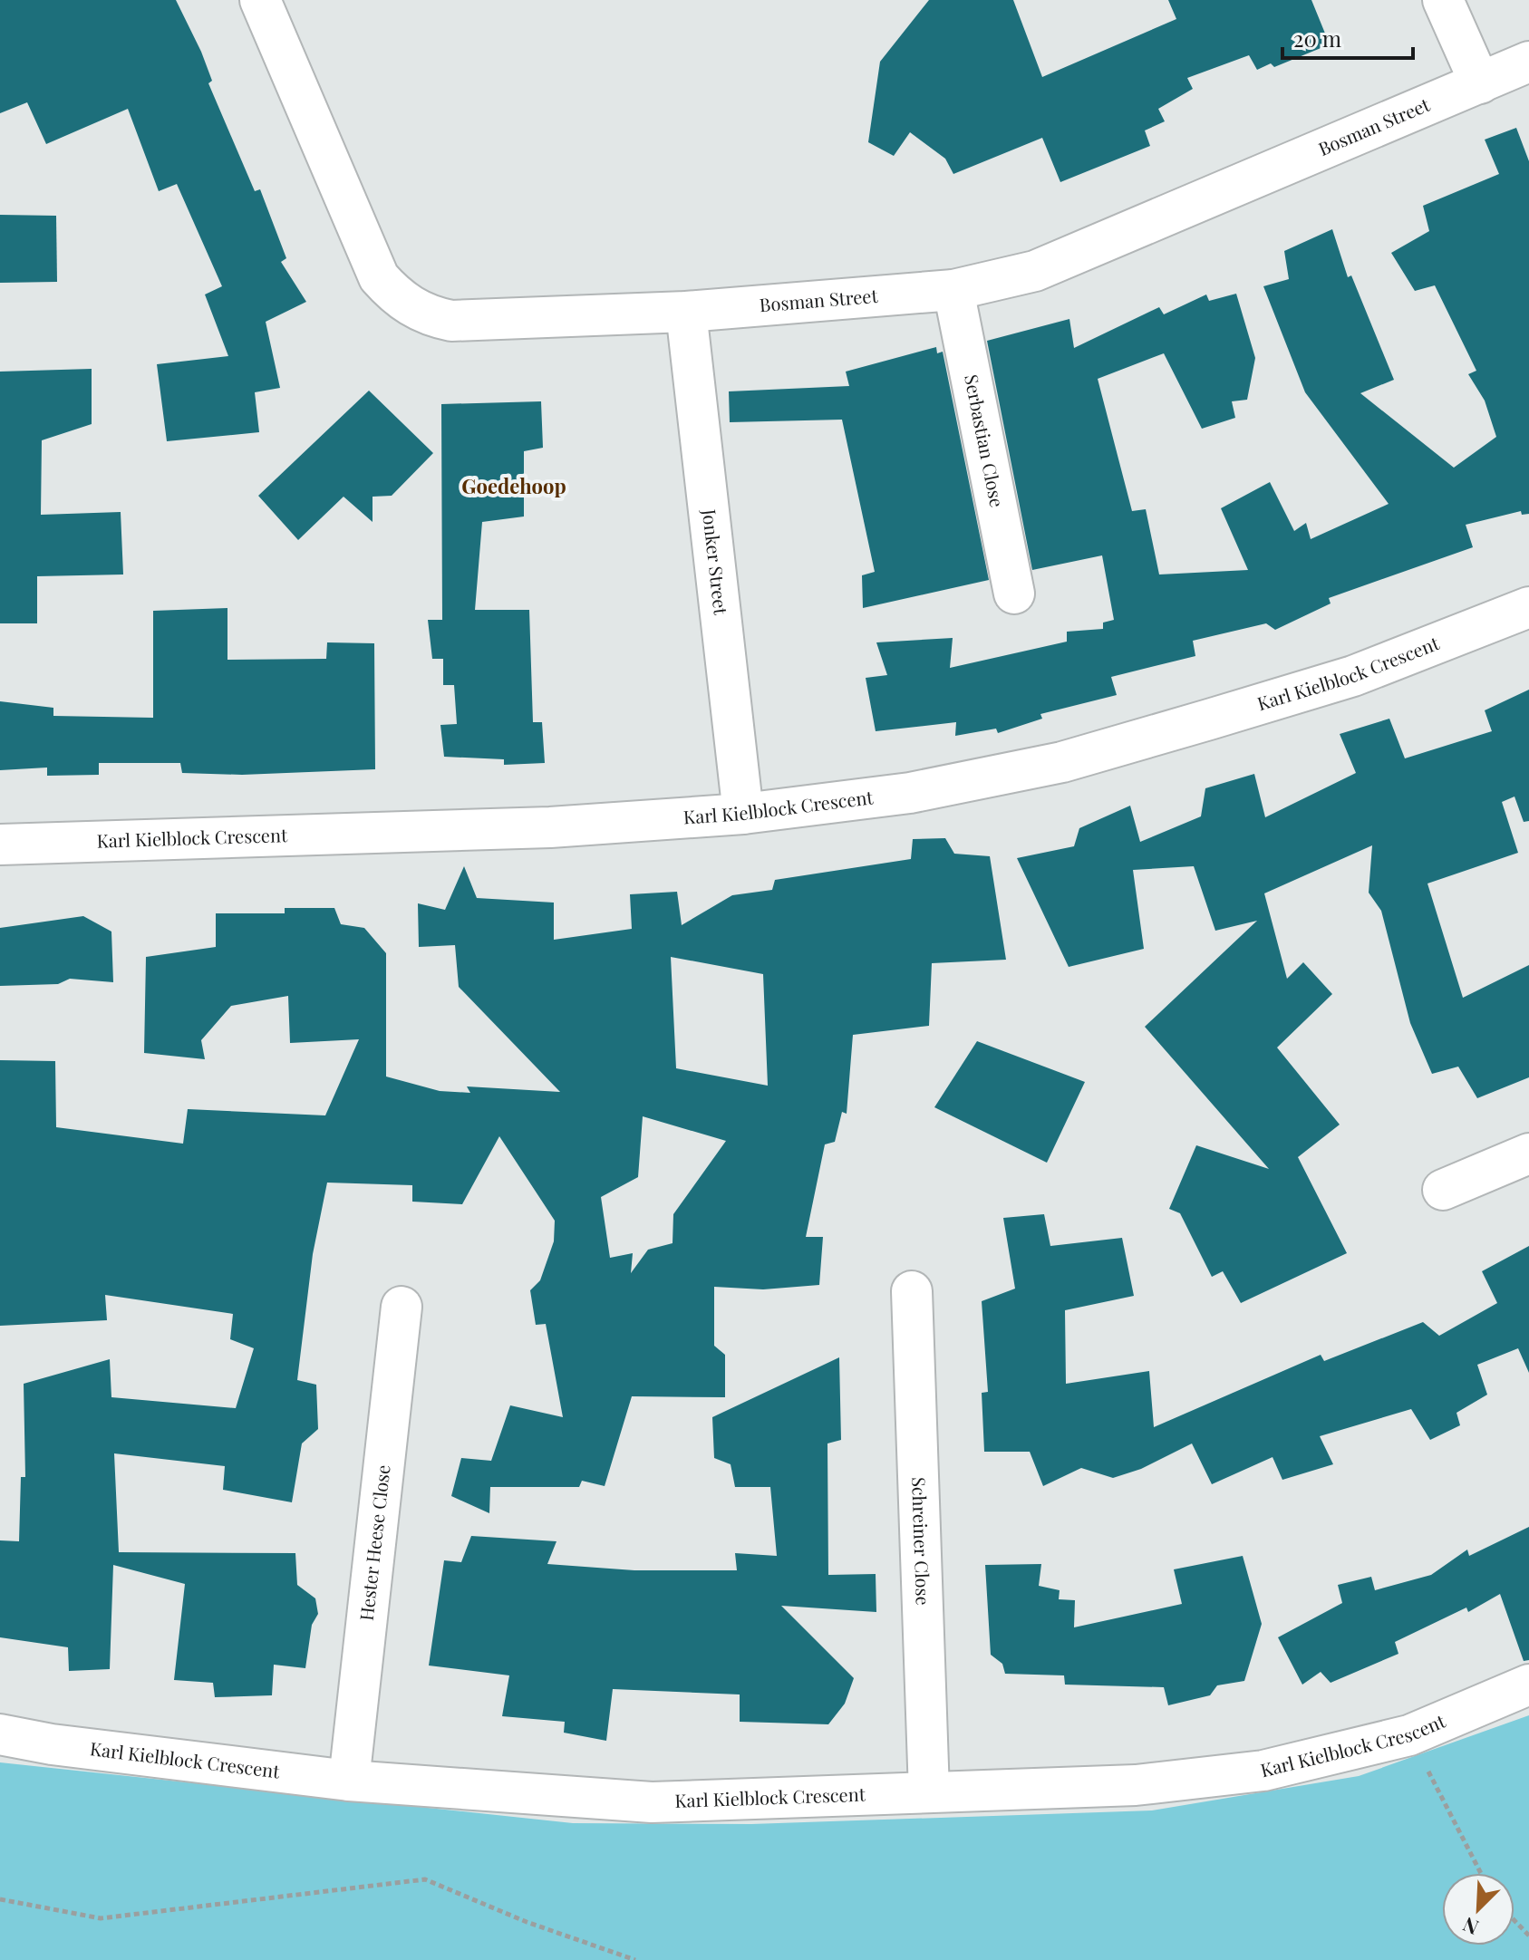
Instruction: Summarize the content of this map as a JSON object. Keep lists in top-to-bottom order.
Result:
{
  "streets": {
    "street": [
      "Bosman Street",
      "Serbastian Close",
      "Jonker Street",
      "Karl Kielblock Crescent",
      "Schreiner Close",
      "Hester Heese Close"
    ]
  },
  "crossings": [
    ["Bosman Street", "Serbastian Close"],
    ["Bosman Street", "Jonker Street"],
    ["Jonker Street", "Karl Kielblock Crescent"],
    ["Karl Kielblock Crescent", "Schreiner Close"],
    ["Karl Kielblock Crescent", "Hester Heese Close"]
  ],
  "districts": ["Goedehoop"],
  "scale_bar": "20 m",
  "north": "bottom left"
}
